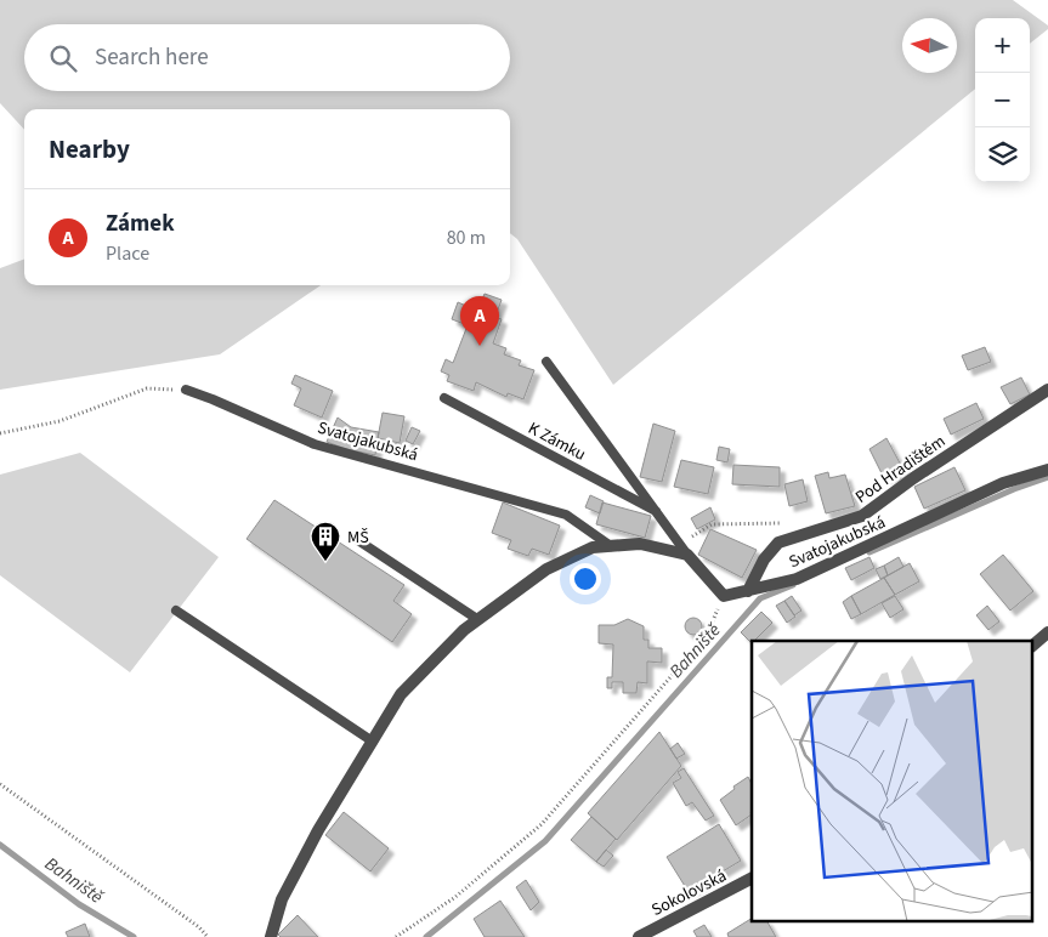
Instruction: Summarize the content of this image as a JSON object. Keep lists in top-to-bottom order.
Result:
{
  "streets": {
    "street": ["Svatojakubská", "Pod Hradištěm", "Sokolovská"],
    "lane": ["K Zámku"]
  },
  "crossings": [
    ["Svatojakubská", "Pod Hradištěm"]
  ],
  "water": ["Bahniště"],
  "places": {
    "building": ["MŠ"]
  },
  "north": "left",
  "page": {
    "map_buttons": ["+", "−"],
    "search": "Search here",
    "heading": "Nearby",
    "list": [
      {
        "mark": "A",
        "name": "Zámek",
        "note": "Place",
        "value": "80 m"
      }
    ],
    "pins": "A"
  }
}
